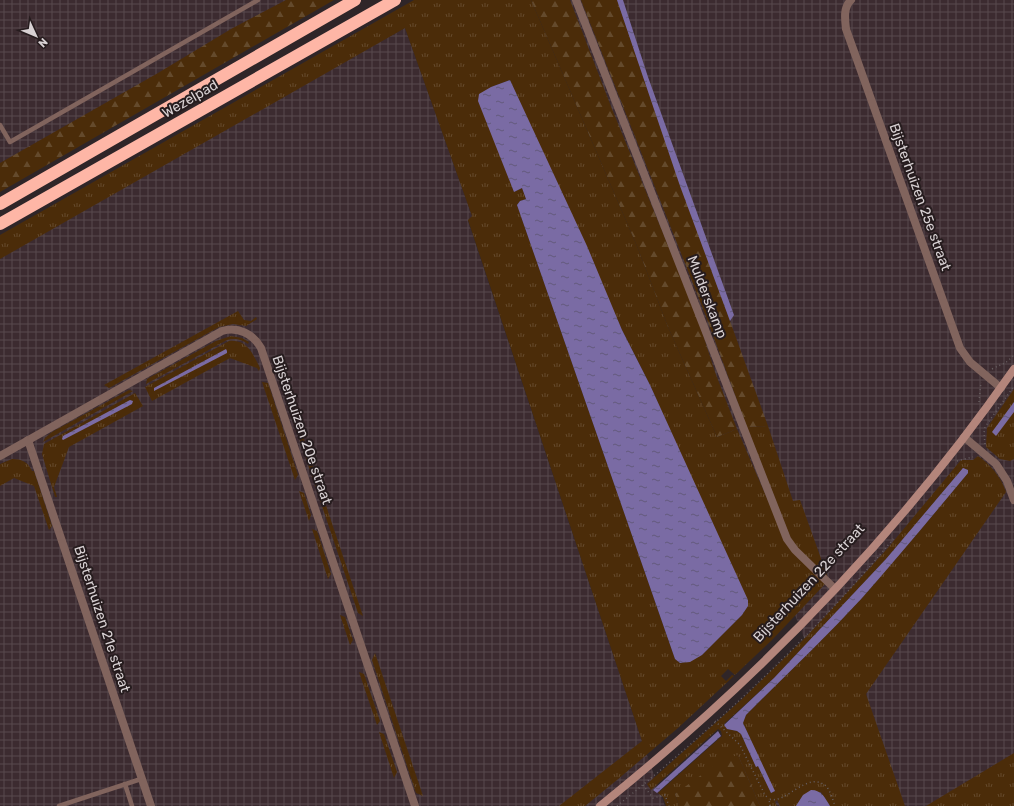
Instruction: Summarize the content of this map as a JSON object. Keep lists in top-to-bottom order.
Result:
{
  "streets": {
    "highway": ["Wezelpad"],
    "main road": ["Bijsterhuizen 22e straat"],
    "street": [
      "Bijsterhuizen 25e straat",
      "Mulderskamp",
      "Bijsterhuizen 20e straat",
      "Bijsterhuizen 21e straat"
    ]
  },
  "crossings": [
    ["Bijsterhuizen 25e straat", "Bijsterhuizen 22e straat"],
    ["Mulderskamp", "Bijsterhuizen 22e straat"],
    ["Bijsterhuizen 20e straat", "Bijsterhuizen 21e straat"]
  ],
  "north": "bottom right"
}
